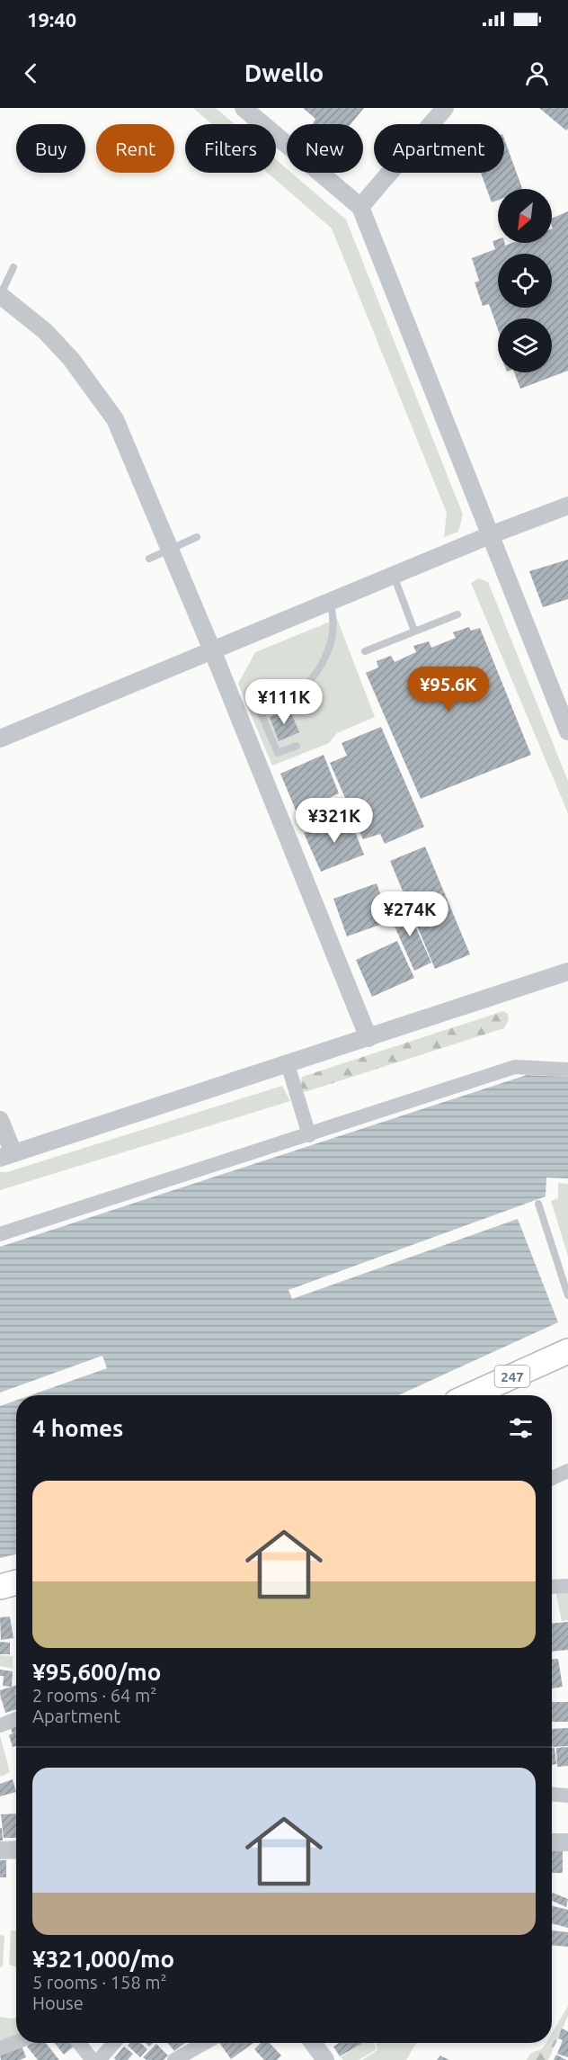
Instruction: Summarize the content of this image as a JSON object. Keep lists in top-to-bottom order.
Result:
{
  "streets": {
    "highway": ["247"]
  },
  "north": "bottom left",
  "page": {
    "status": "19:40",
    "header": "Dwello",
    "chip": [
      "Buy",
      "Rent",
      "Filters",
      "New",
      "Apartment"
    ],
    "price": [
      "¥95.6K",
      "¥111K",
      "¥321K",
      "¥274K"
    ],
    "heading": "4 homes",
    "list": [
      {
        "name": "¥95,600/mo",
        "note": "2 rooms · 64 m² · Apartment"
      },
      {
        "name": "¥321,000/mo",
        "note": "5 rooms · 158 m² · House"
      }
    ]
  }
}
